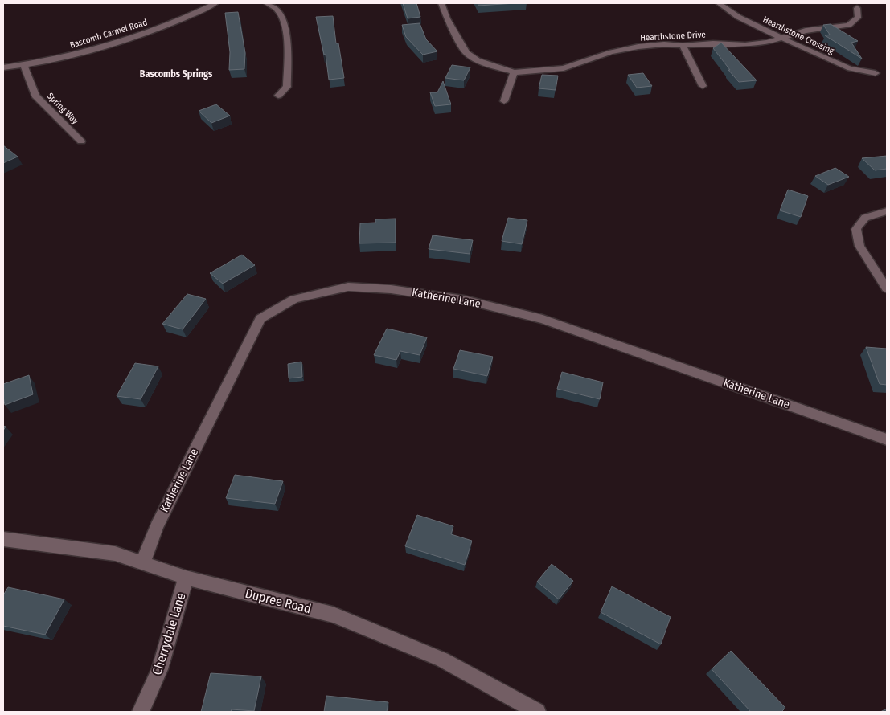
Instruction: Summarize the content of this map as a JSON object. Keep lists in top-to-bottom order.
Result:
{
  "streets": {
    "street": [
      "Bascomb Carmel Road",
      "Hearthstone Crossing",
      "Hearthstone Drive",
      "Spring Way",
      "Katherine Lane",
      "Dupree Road",
      "Cherrydale Lane"
    ]
  },
  "crossings": [
    ["Bascomb Carmel Road", "Spring Way"],
    ["Hearthstone Crossing", "Hearthstone Drive"],
    ["Katherine Lane", "Dupree Road"],
    ["Dupree Road", "Cherrydale Lane"]
  ],
  "districts": ["Bascombs Springs"]
}
